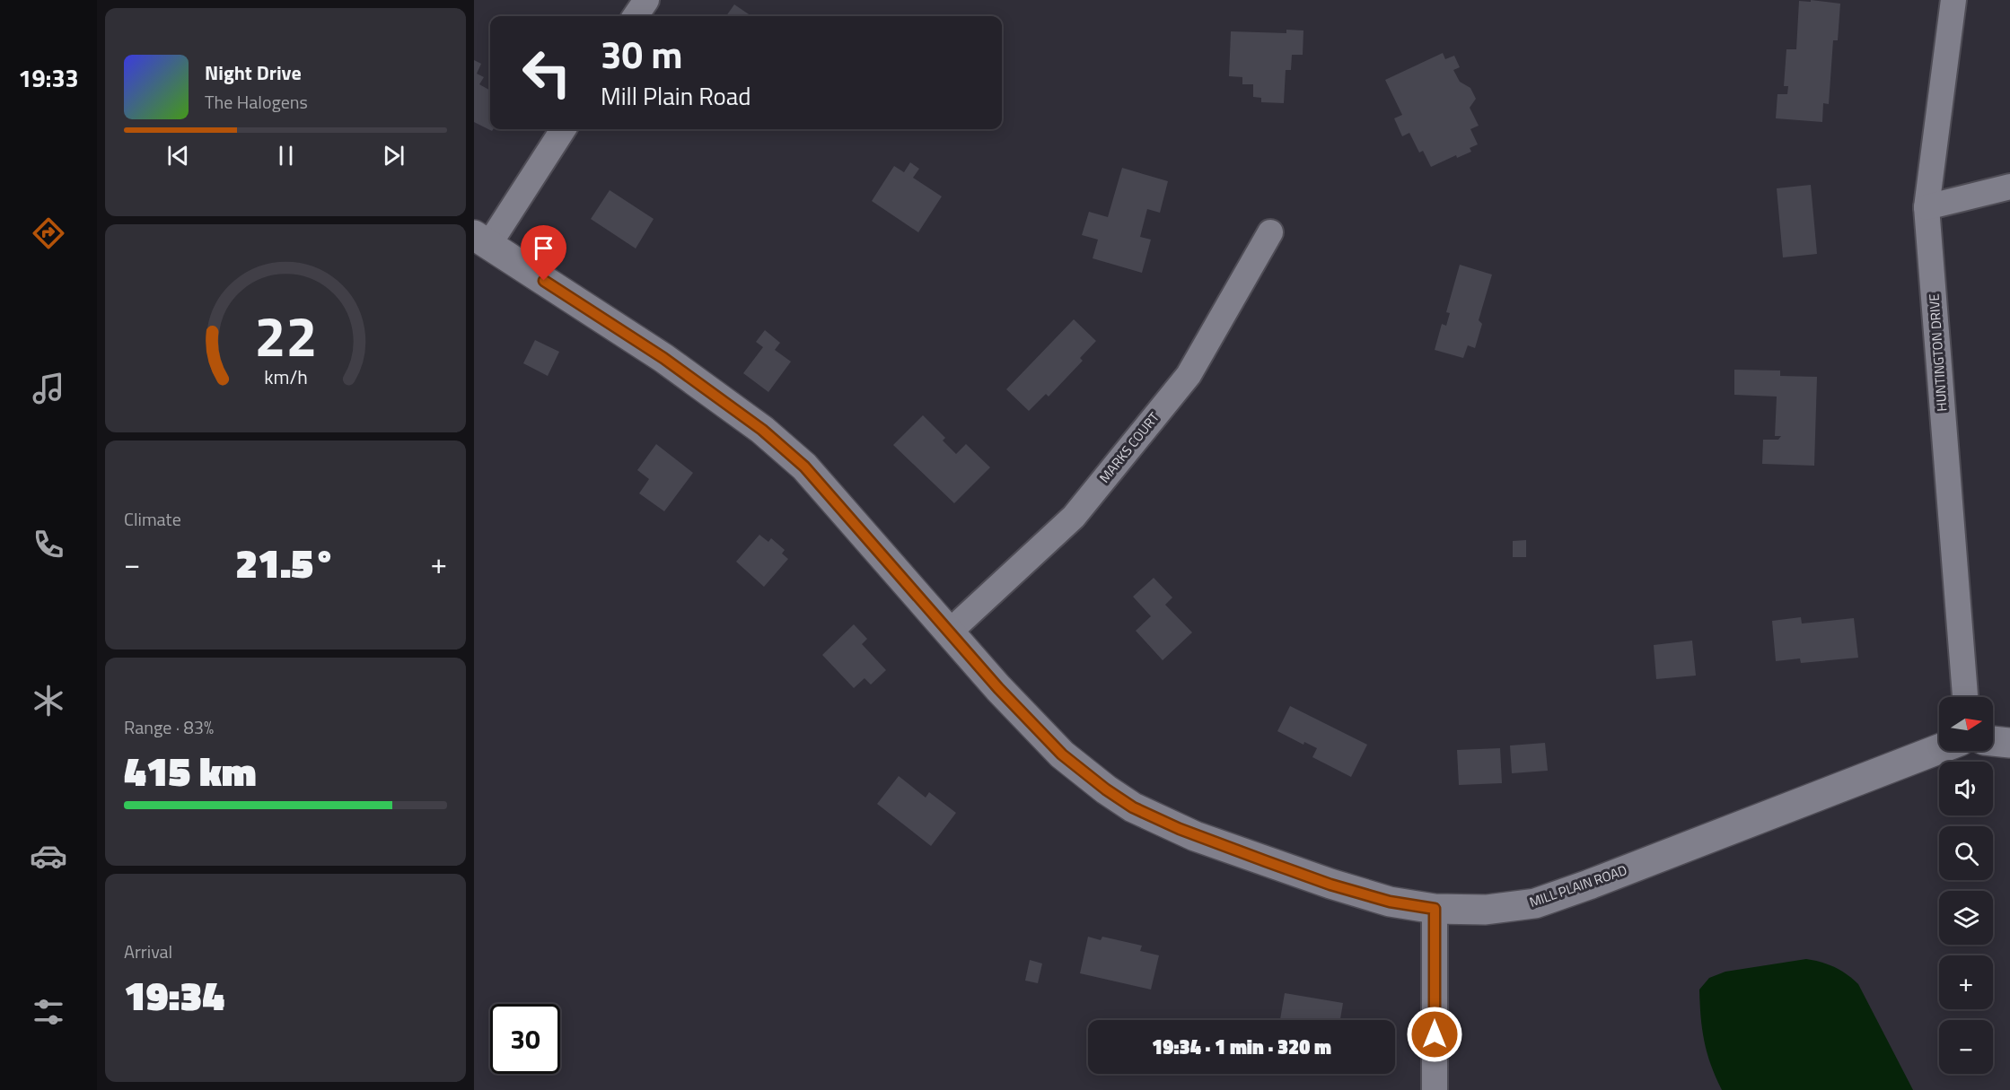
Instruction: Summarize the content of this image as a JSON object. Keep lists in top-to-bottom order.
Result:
{
  "streets": {
    "street": ["HUNTINGTON DRIVE", "MARKS COURT", "MILL PLAIN ROAD"]
  },
  "crossings": [
    ["MARKS COURT", "MILL PLAIN ROAD"]
  ],
  "north": "right",
  "page": {
    "tabs": "19:33",
    "turn": ["30 m", "Mill Plain Road"],
    "song": ["Night Drive", "The Halogens"],
    "tile": [
      "Climate",
      ["Range · 83%", "415 km"],
      ["Arrival", "19:34"]
    ],
    "heat": ["−", "21.5°", "+"],
    "map_buttons": ["+", "−"],
    "limit": "30",
    "trip": "19:34 · 1 min · 320 m",
    "gauge": ["22", "km/h"]
  }
}
